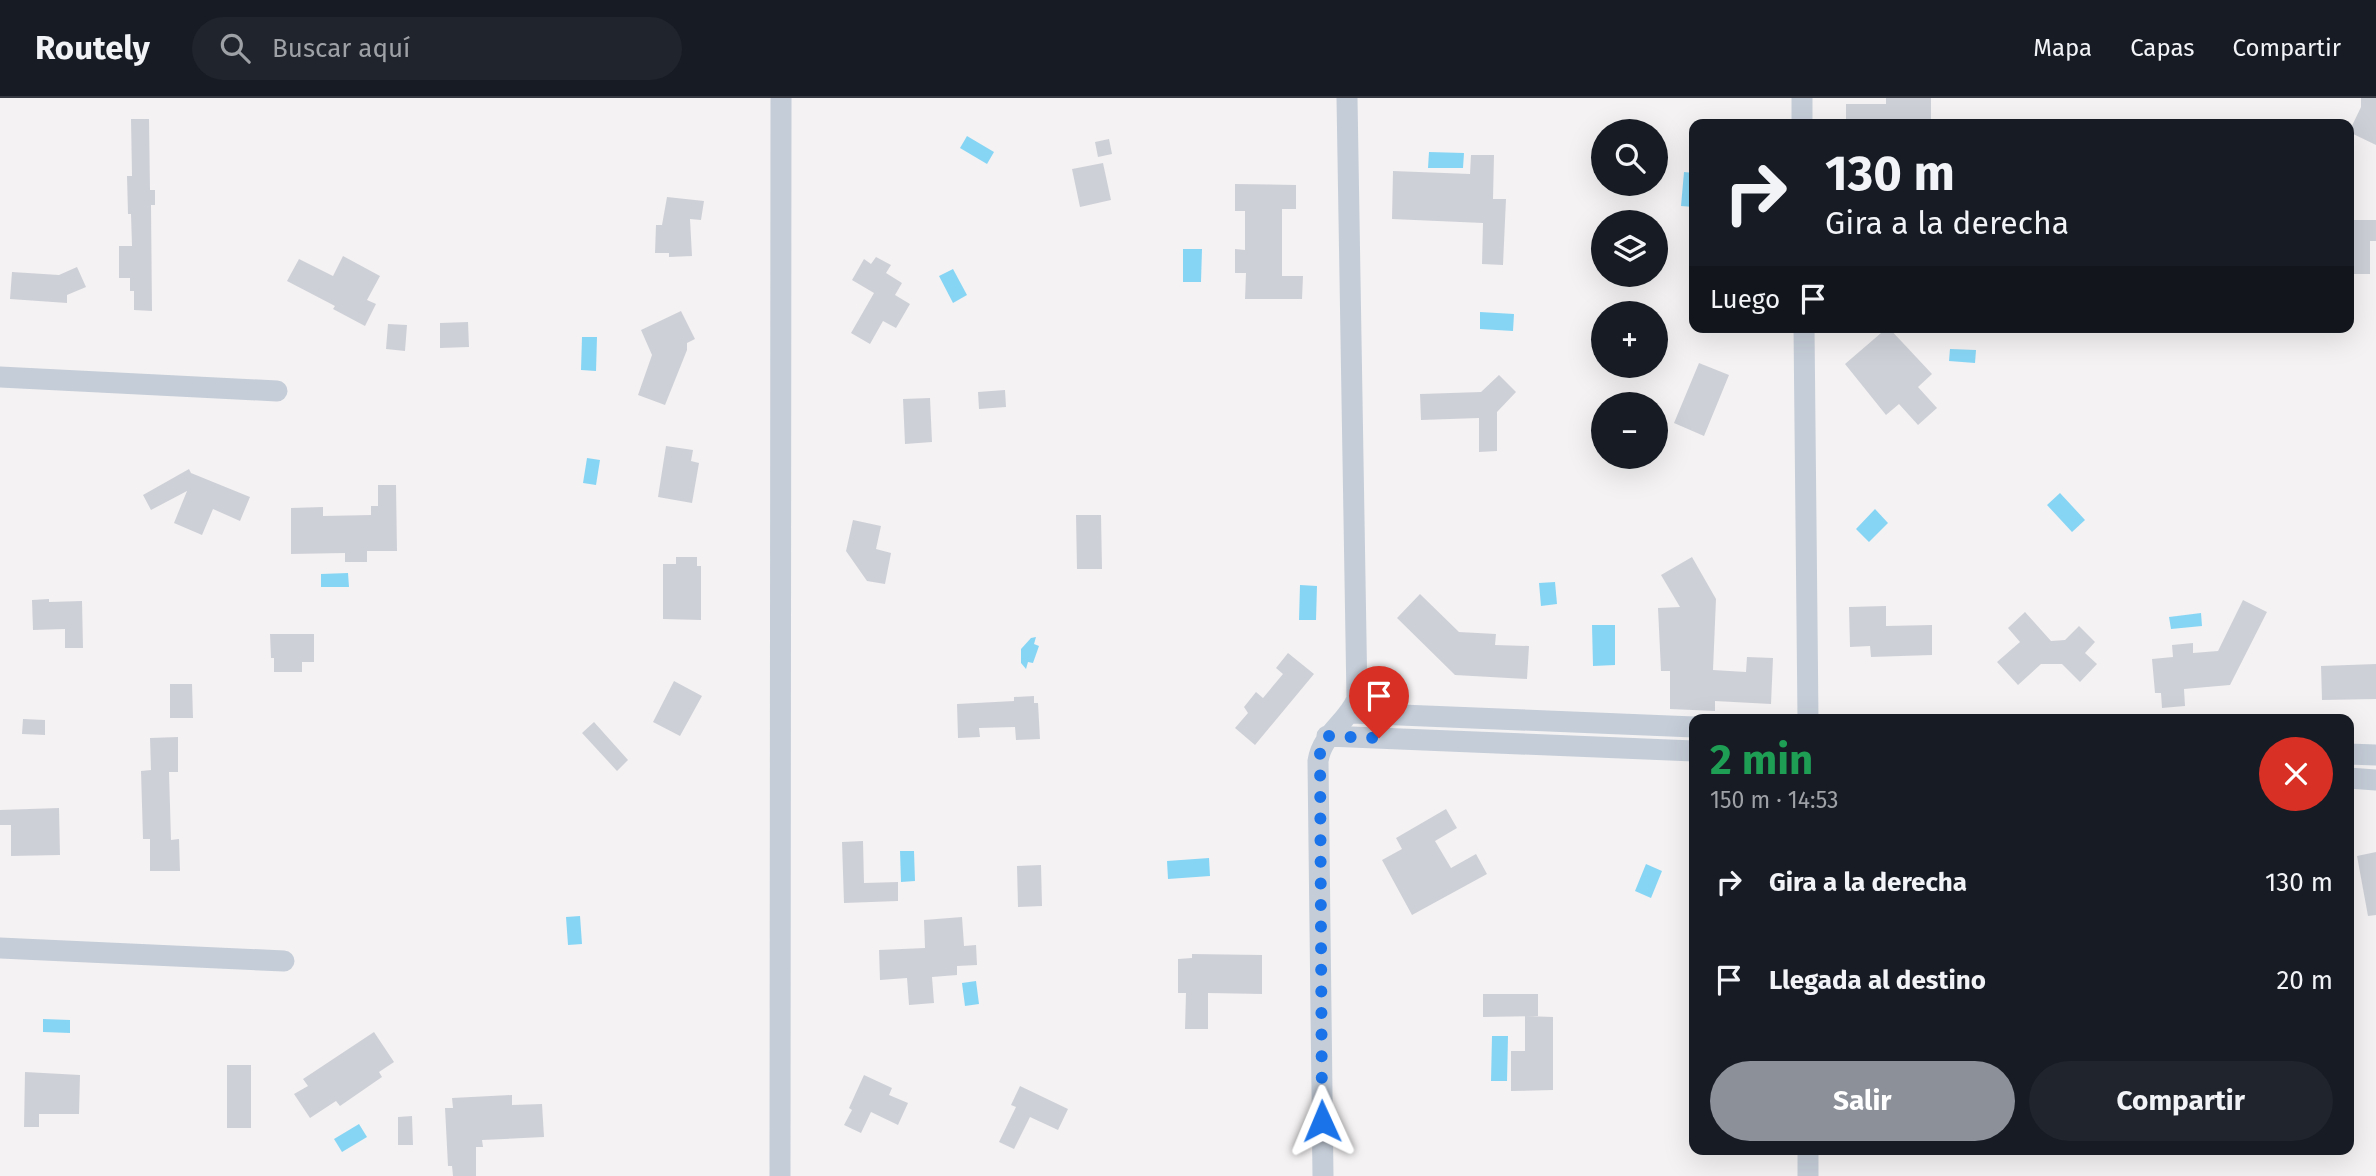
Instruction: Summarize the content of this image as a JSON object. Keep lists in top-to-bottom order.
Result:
{
  "page": {
    "header": "Routely",
    "search": "Buscar aquí",
    "nav": ["Mapa", "Capas", "Compartir"],
    "map_buttons": ["+", "−"],
    "turn": ["130 m", "Gira a la derecha"],
    "then": "Luego",
    "heading": ["2 min", "150 m · 14:53"],
    "list": [
      {
        "name": "Gira a la derecha",
        "value": "130 m"
      },
      {
        "name": "Llegada al destino",
        "value": "20 m"
      }
    ],
    "buttons": ["Salir", "Compartir"]
  }
}
